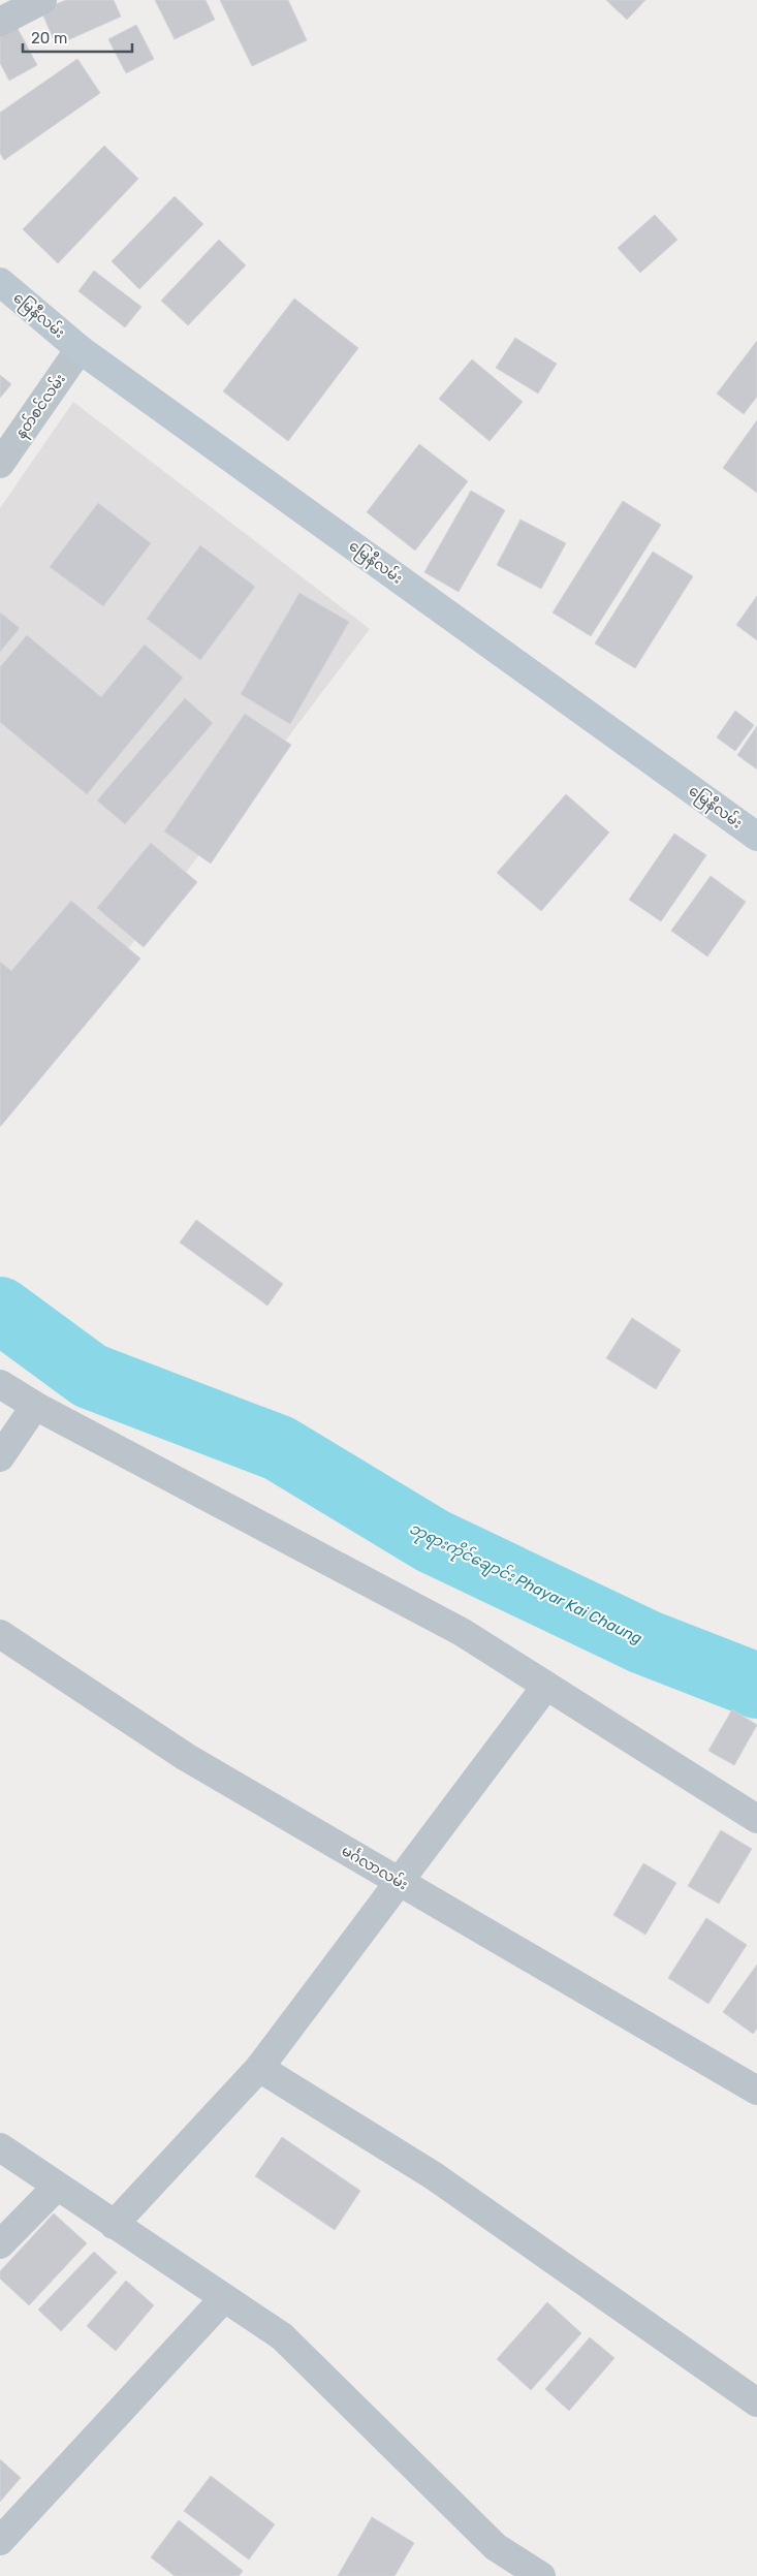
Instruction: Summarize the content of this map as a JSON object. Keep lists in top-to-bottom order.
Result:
{
  "streets": {
    "main road": ["မြေနီလမ်း"],
    "street": ["နတ်စင်လမ်း", "မင်္ဂလာလမ်း"]
  },
  "crossings": [
    ["မြေနီလမ်း", "နတ်စင်လမ်း"]
  ],
  "water": ["ဘုရားကိုင်ချောင်း Phayar Kai Chaung"],
  "scale_bar": "20 m"
}
